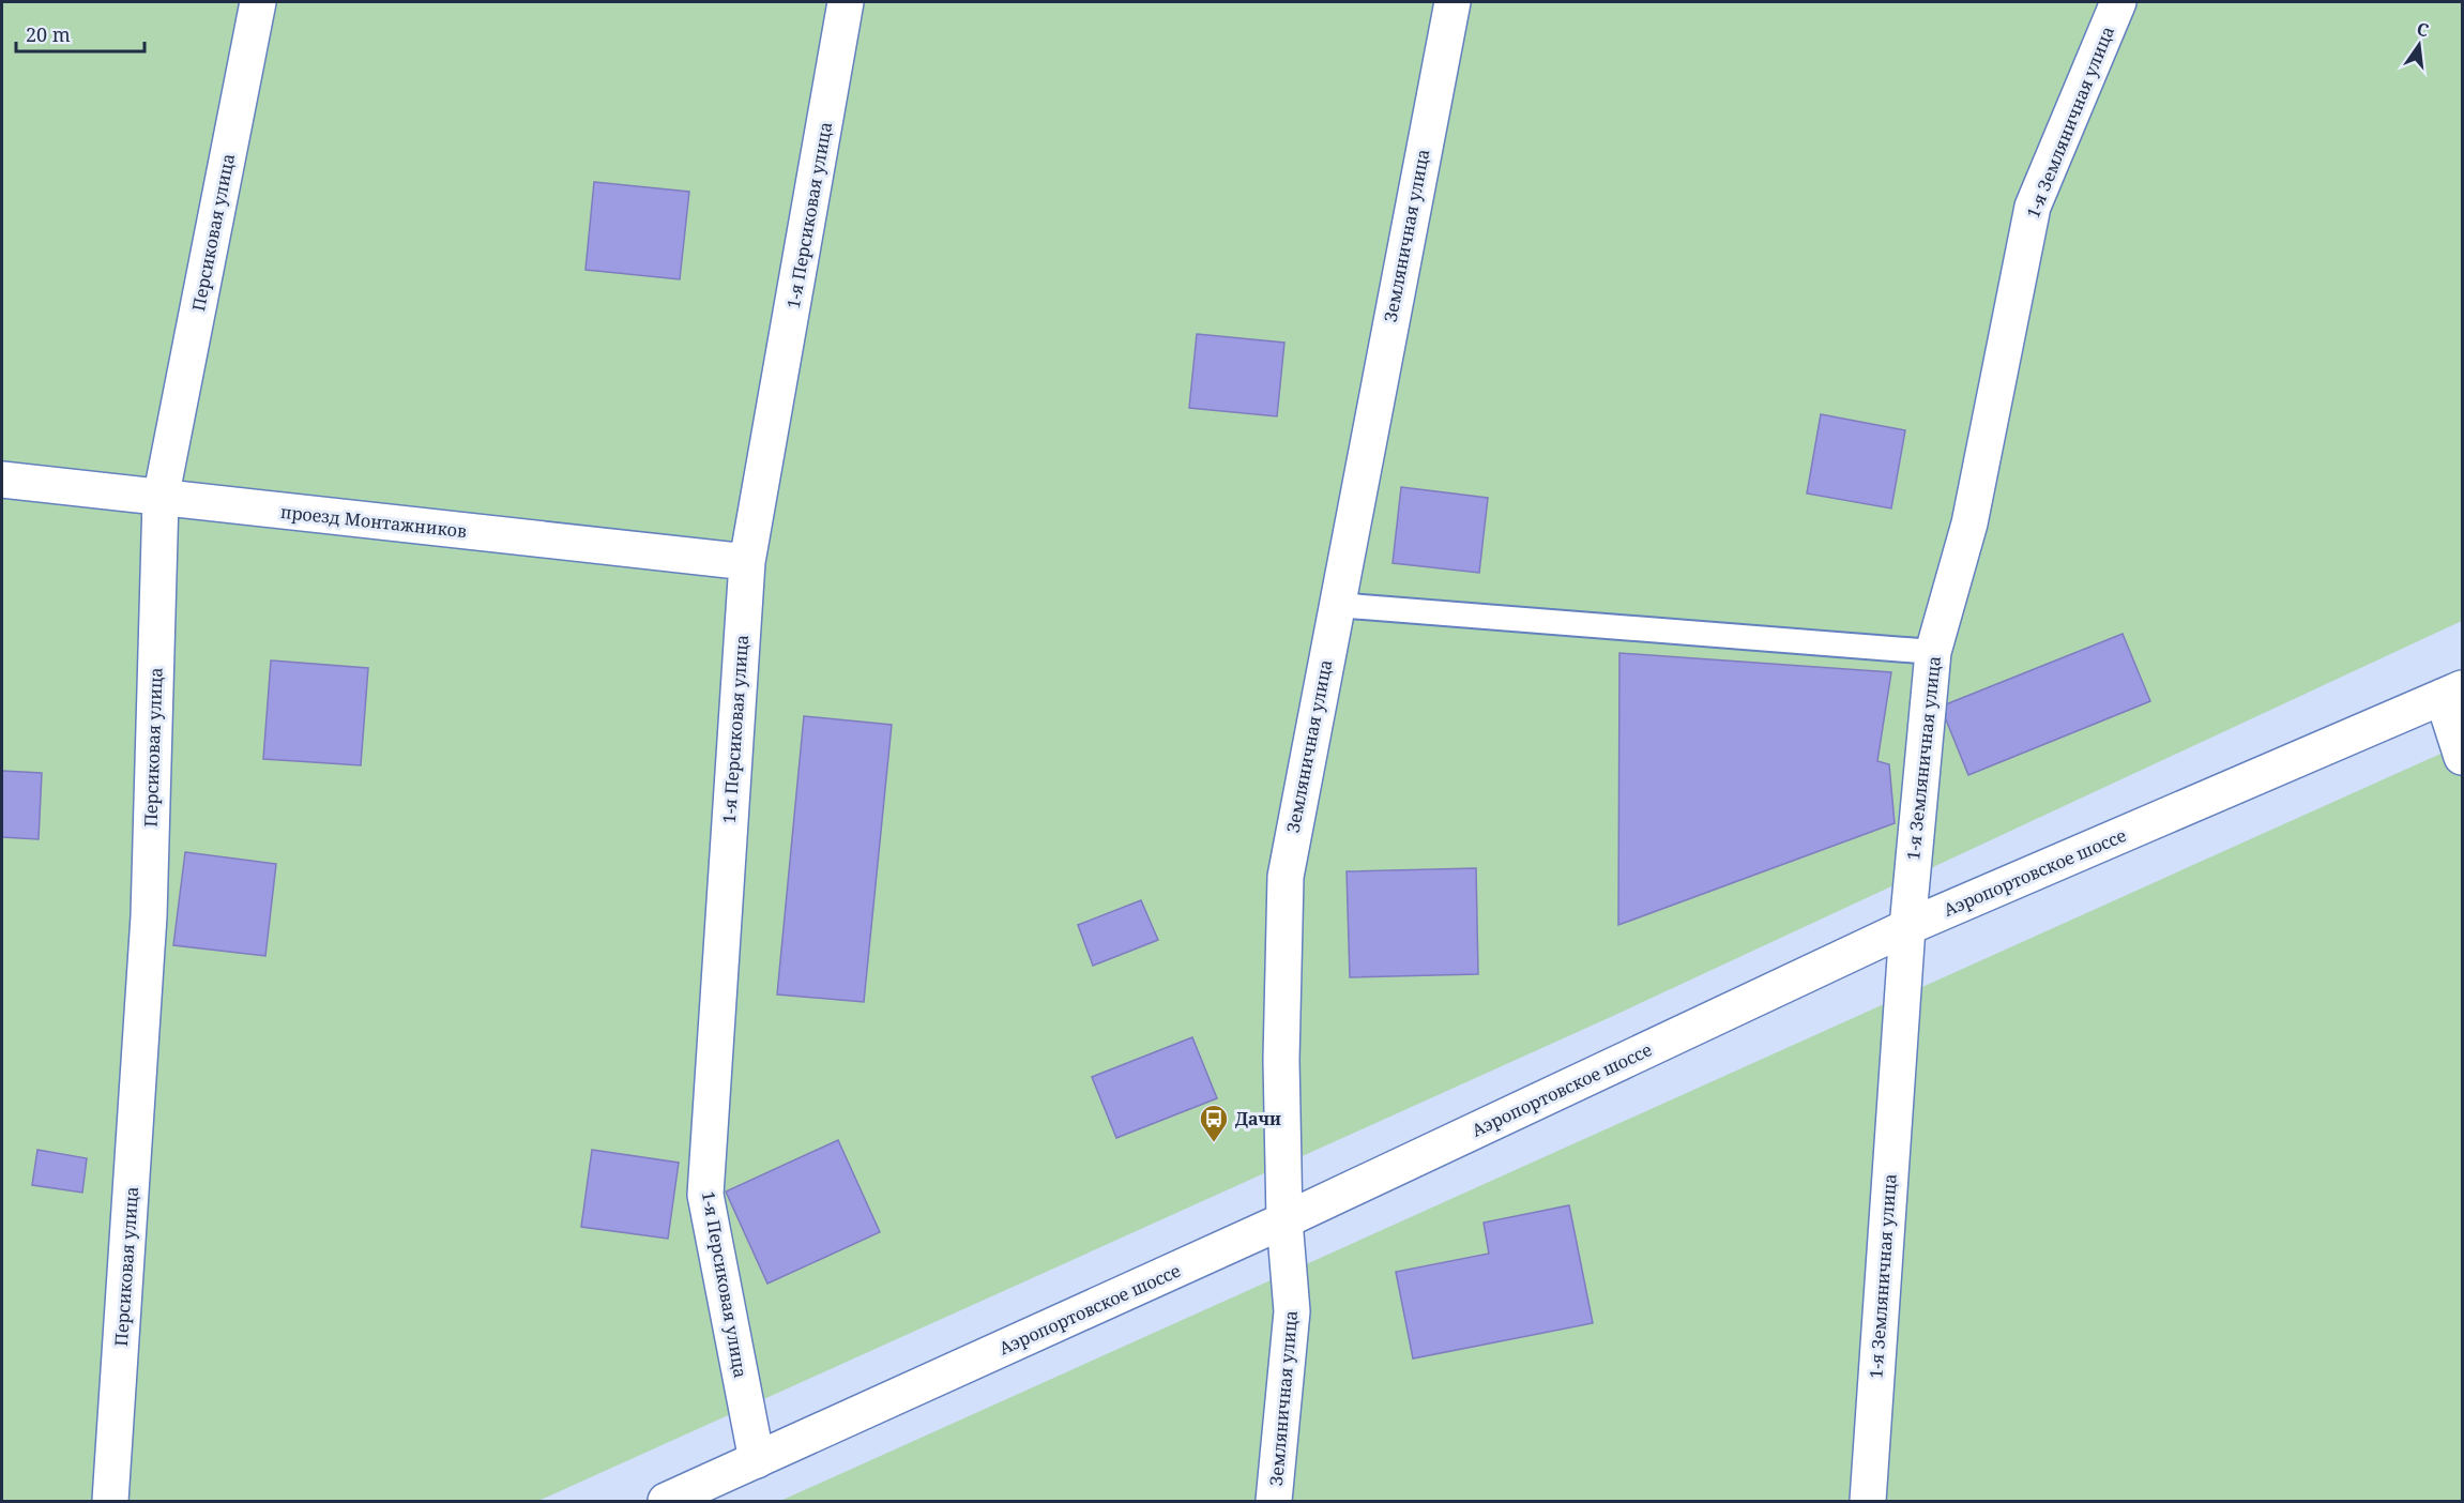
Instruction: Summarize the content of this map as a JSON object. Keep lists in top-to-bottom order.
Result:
{
  "streets": {
    "street": [
      "1-я Земляничная улица",
      "1-я Персиковая улица",
      "Персиковая улица",
      "Земляничная улица",
      "проезд Монтажников",
      "Аэропортовское шоссе"
    ]
  },
  "crossings": [
    ["1-я Земляничная улица", "Аэропортовское шоссе"],
    ["1-я Персиковая улица", "проезд Монтажников"],
    ["1-я Персиковая улица", "Аэропортовское шоссе"],
    ["Персиковая улица", "проезд Монтажников"],
    ["Земляничная улица", "Аэропортовское шоссе"]
  ],
  "places": {
    "bus stop": ["Дачи"]
  },
  "scale_bar": "20 m",
  "north": "top"
}
